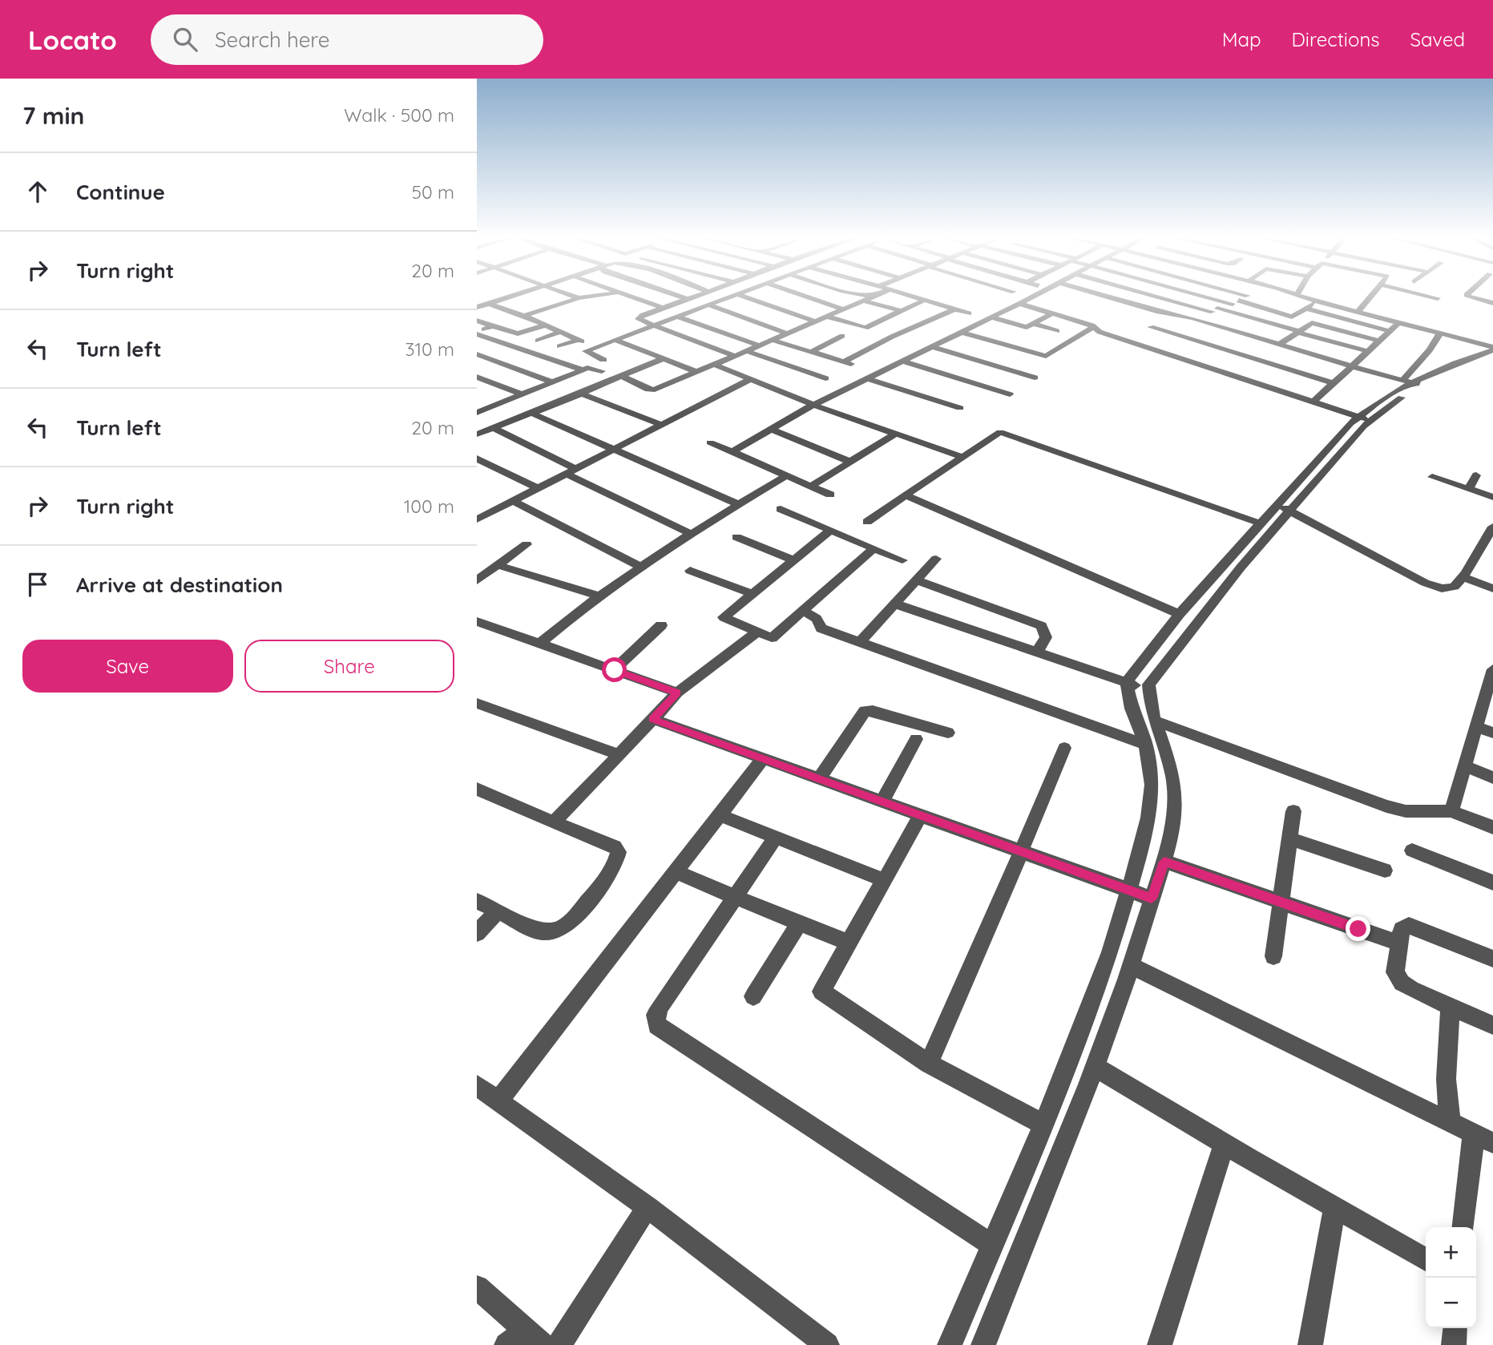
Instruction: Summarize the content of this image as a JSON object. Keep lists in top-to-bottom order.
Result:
{
  "page": {
    "header": "Locato",
    "search": "Search here",
    "nav": ["Map", "Directions", "Saved"],
    "heading": ["7 min", "Walk · 500 m"],
    "list": [
      ["Continue", "50 m"],
      ["Turn right", "20 m"],
      ["Turn left", "310 m"],
      ["Turn left", "20 m"],
      ["Turn right", "100 m"],
      "Arrive at destination"
    ],
    "buttons": ["Save", "Share"],
    "map_buttons": ["+", "−"]
  }
}
